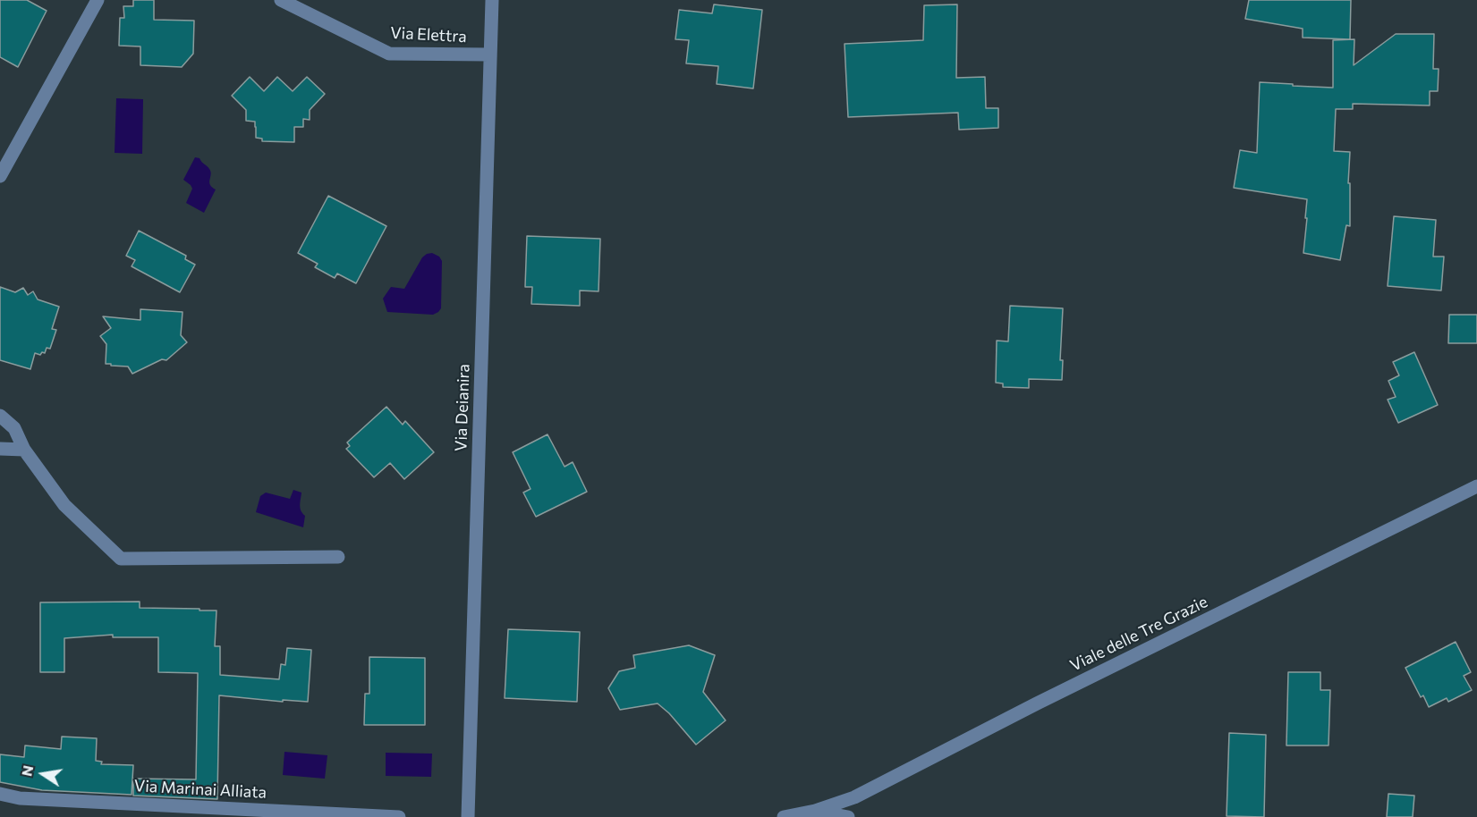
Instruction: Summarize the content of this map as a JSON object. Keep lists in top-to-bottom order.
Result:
{
  "streets": {
    "street": [
      "Via Elettra",
      "Via Deianira",
      "Viale delle Tre Grazie",
      "Via Marinai Alliata"
    ]
  },
  "crossings": [
    ["Via Elettra", "Via Deianira"]
  ],
  "north": "left"
}
